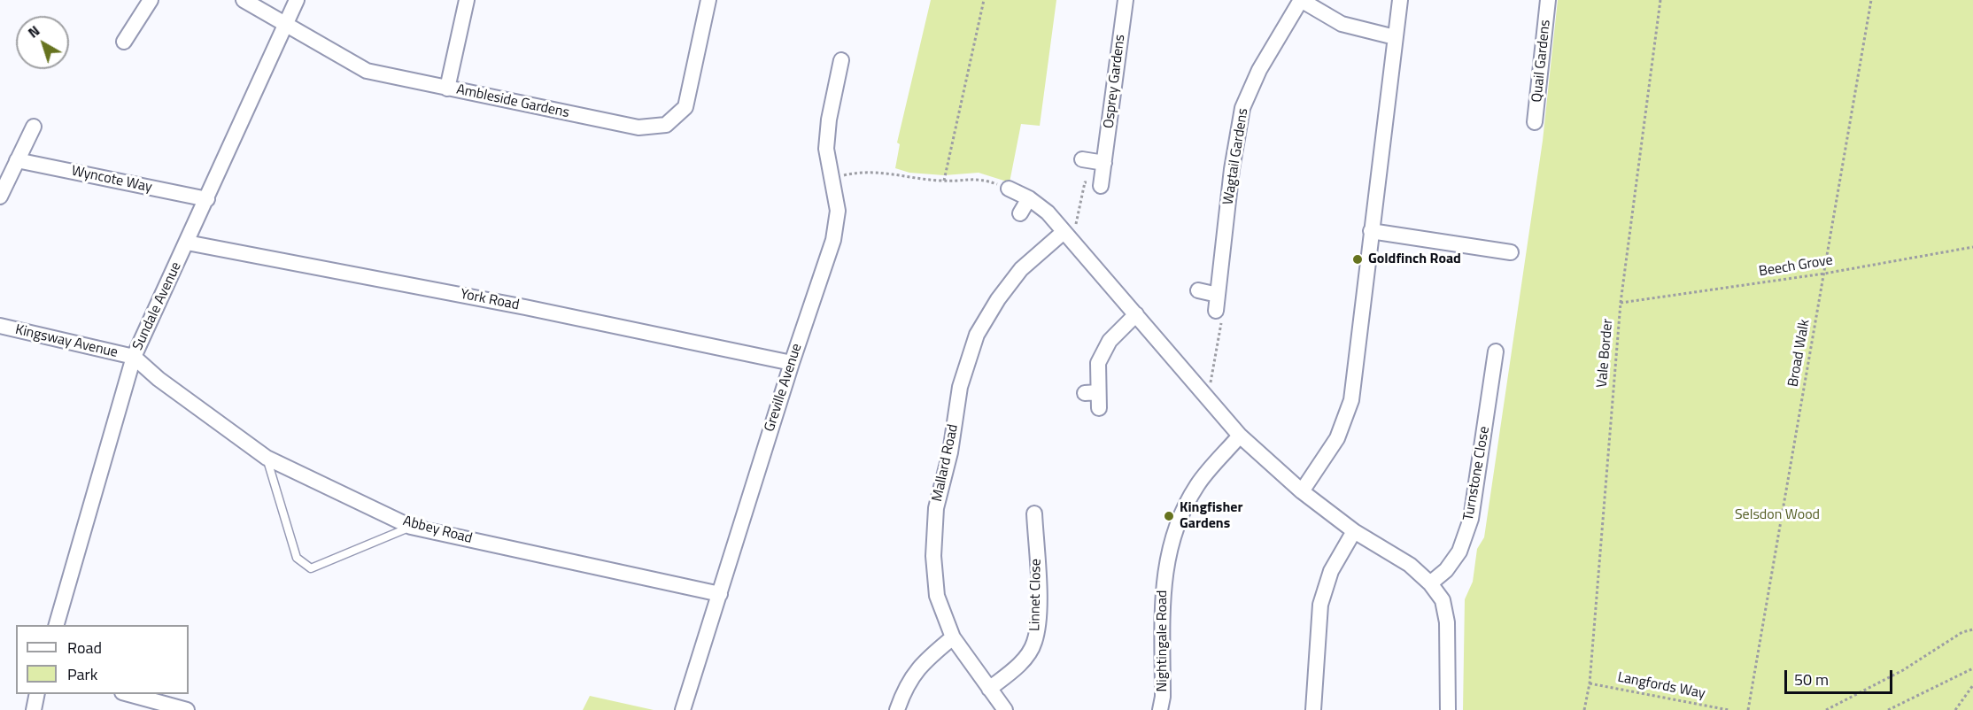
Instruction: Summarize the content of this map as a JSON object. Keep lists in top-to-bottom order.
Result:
{
  "streets": {
    "street": [
      "Quail Gardens",
      "Osprey Gardens",
      "Ambleside Gardens",
      "Wagtail Gardens",
      "Wyncote Way",
      "York Road",
      "Sundale Avenue",
      "Kingsway Avenue",
      "Greville Avenue",
      "Mallard Road",
      "Turnstone Close",
      "Abbey Road",
      "Linnet Close",
      "Nightingale Road"
    ],
    "path": [
      "Beech Grove",
      "Vale Border",
      "Broad Walk",
      "Langfords Way"
    ]
  },
  "crossings": [
    ["Ambleside Gardens", "Sundale Avenue"],
    ["Wyncote Way", "Sundale Avenue"],
    ["Beech Grove", "Vale Border"],
    ["Beech Grove", "Broad Walk"],
    ["York Road", "Sundale Avenue"],
    ["York Road", "Greville Avenue"],
    ["Sundale Avenue", "Kingsway Avenue"],
    ["Sundale Avenue", "Abbey Road"],
    ["Kingsway Avenue", "Abbey Road"],
    ["Vale Border", "Langfords Way"],
    ["Greville Avenue", "Abbey Road"],
    ["Mallard Road", "Linnet Close"]
  ],
  "parks": ["Selsdon Wood"],
  "places": ["Goldfinch Road", "Kingfisher Gardens"],
  "legend": ["Road", "Park"],
  "scale_bar": "50 m",
  "north": "top left"
}
